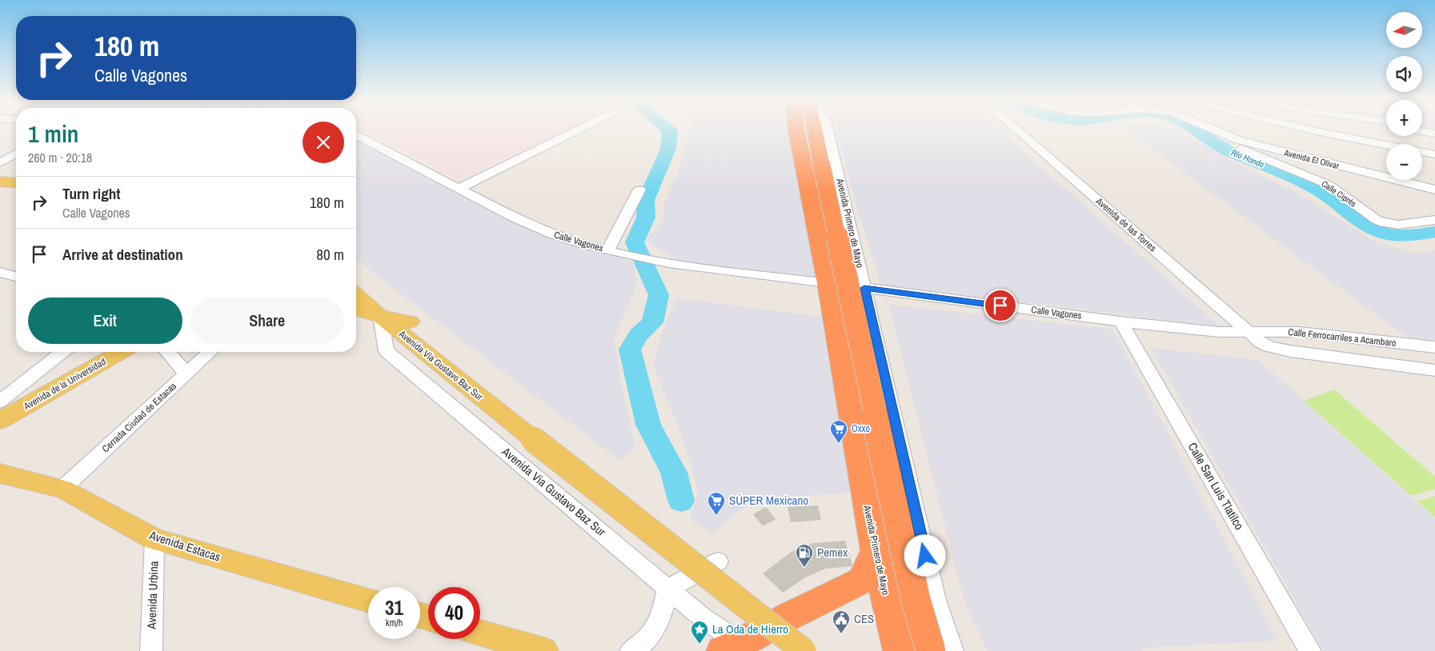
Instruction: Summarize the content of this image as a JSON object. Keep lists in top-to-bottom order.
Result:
{
  "streets": {
    "highway": ["Avenida Primero de Mayo"],
    "main road": ["Avenida Vía Gustavo Baz Sur", "Avenida de la Universidad", "Avenida Estacas"],
    "street": [
      "Avenida El Olivar",
      "Calle Ciprés",
      "Avenida de las Torres",
      "Calle Vagones",
      "Calle Ferrocarriles a Acambaro",
      "Cerrada Ciudad de Estacas",
      "Calle San Luis Tlatilco",
      "Avenida Via Gustavo Baz Sur",
      "Avenida Urbina"
    ]
  },
  "crossings": [
    ["Avenida El Olivar", "Calle Ciprés"],
    ["Avenida Primero de Mayo", "Calle Vagones"],
    ["Avenida de las Torres", "Calle Vagones"],
    ["Avenida de las Torres", "Calle Ferrocarriles a Acambaro"],
    ["Calle Vagones", "Calle Ferrocarriles a Acambaro"],
    ["Calle Vagones", "Calle San Luis Tlatilco"],
    ["Avenida Vía Gustavo Baz Sur", "Avenida Via Gustavo Baz Sur"],
    ["Cerrada Ciudad de Estacas", "Avenida Estacas"],
    ["Avenida Estacas", "Avenida Urbina"]
  ],
  "water": ["Río Hondo"],
  "places": {
    "supermarket": ["Oxxo", "SÚPER Mexicano"],
    "fuel station": ["Pemex"],
    "public building": ["CES"],
    "place": ["La Oda de Hierro"]
  },
  "north": "left",
  "page": {
    "map_buttons": ["+", "−"],
    "turn": ["180 m", "Calle Vagones"],
    "heading": ["1 min", "260 m · 20:18"],
    "list": [
      {
        "name": "Turn right",
        "note": "Calle Vagones",
        "value": "180 m"
      },
      {
        "name": "Arrive at destination",
        "value": "80 m"
      }
    ],
    "buttons": ["Exit", "Share"],
    "speed": "31 km/h",
    "limit": "40"
  }
}
